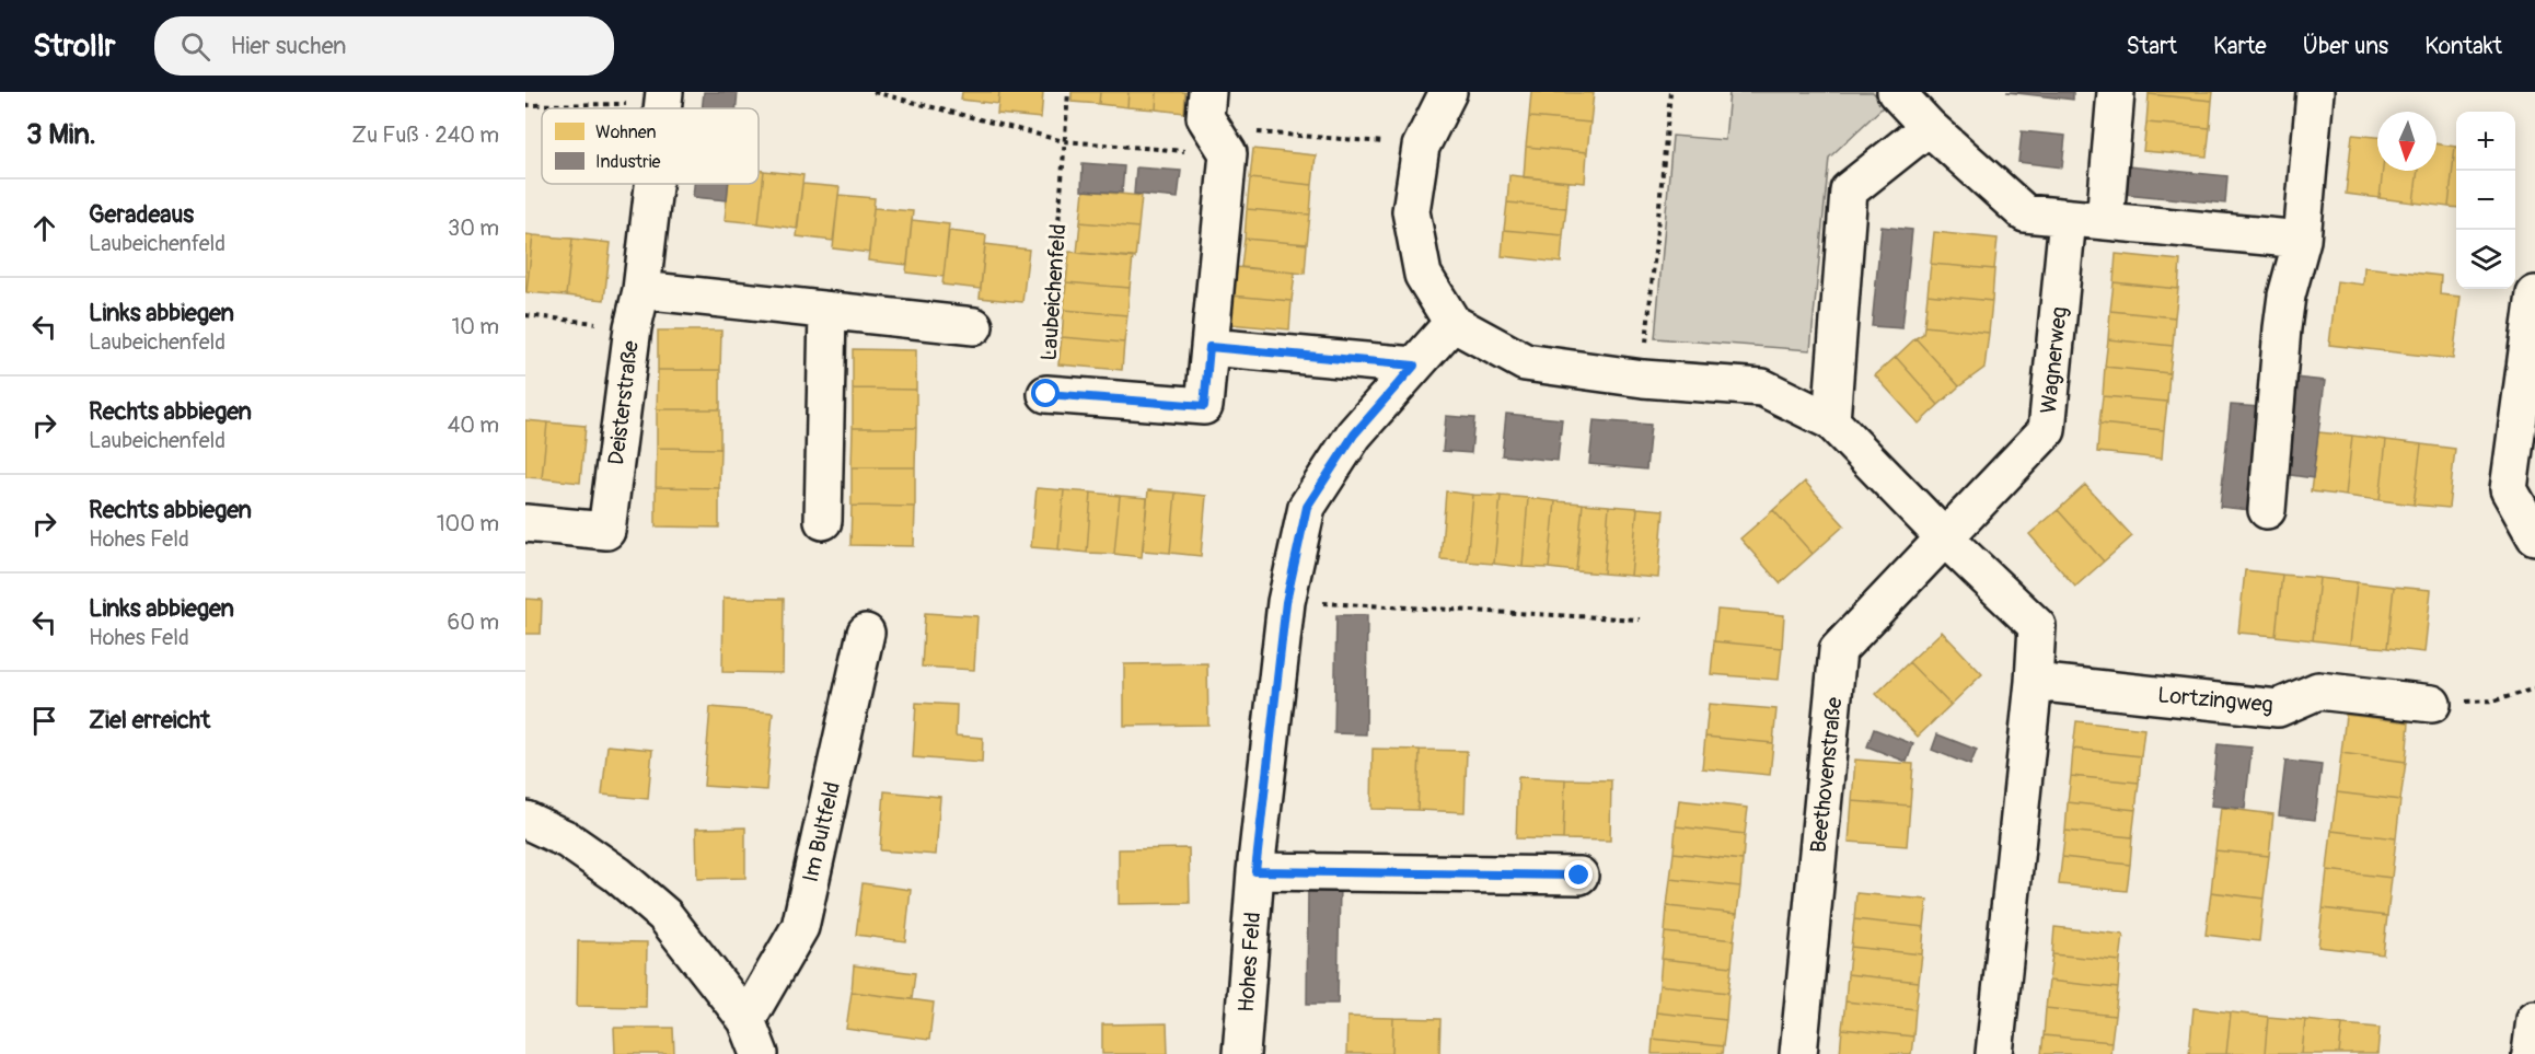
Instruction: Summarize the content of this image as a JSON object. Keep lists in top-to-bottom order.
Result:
{
  "streets": {
    "street": [
      "Wagnerweg",
      "Deisterstraße",
      "Lortzingweg",
      "Beethovenstraße",
      "Im Bultfeld",
      "Hohes Feld"
    ],
    "path": ["Laubeichenfeld"]
  },
  "crossings": [
    ["Wagnerweg", "Beethovenstraße"]
  ],
  "legend": ["Wohnen", "Industrie"],
  "north": "bottom",
  "page": {
    "header": "Strollr",
    "search": "Hier suchen",
    "nav": [
      "Start",
      "Karte",
      "Über uns",
      "Kontakt"
    ],
    "heading": ["3 Min.", "Zu Fuß · 240 m"],
    "map_buttons": ["+", "−"],
    "list": [
      ["Geradeaus", "Laubeichenfeld", "30 m"],
      ["Links abbiegen", "Laubeichenfeld", "10 m"],
      ["Rechts abbiegen", "Laubeichenfeld", "40 m"],
      ["Rechts abbiegen", "Hohes Feld", "100 m"],
      ["Links abbiegen", "Hohes Feld", "60 m"],
      "Ziel erreicht"
    ]
  }
}
